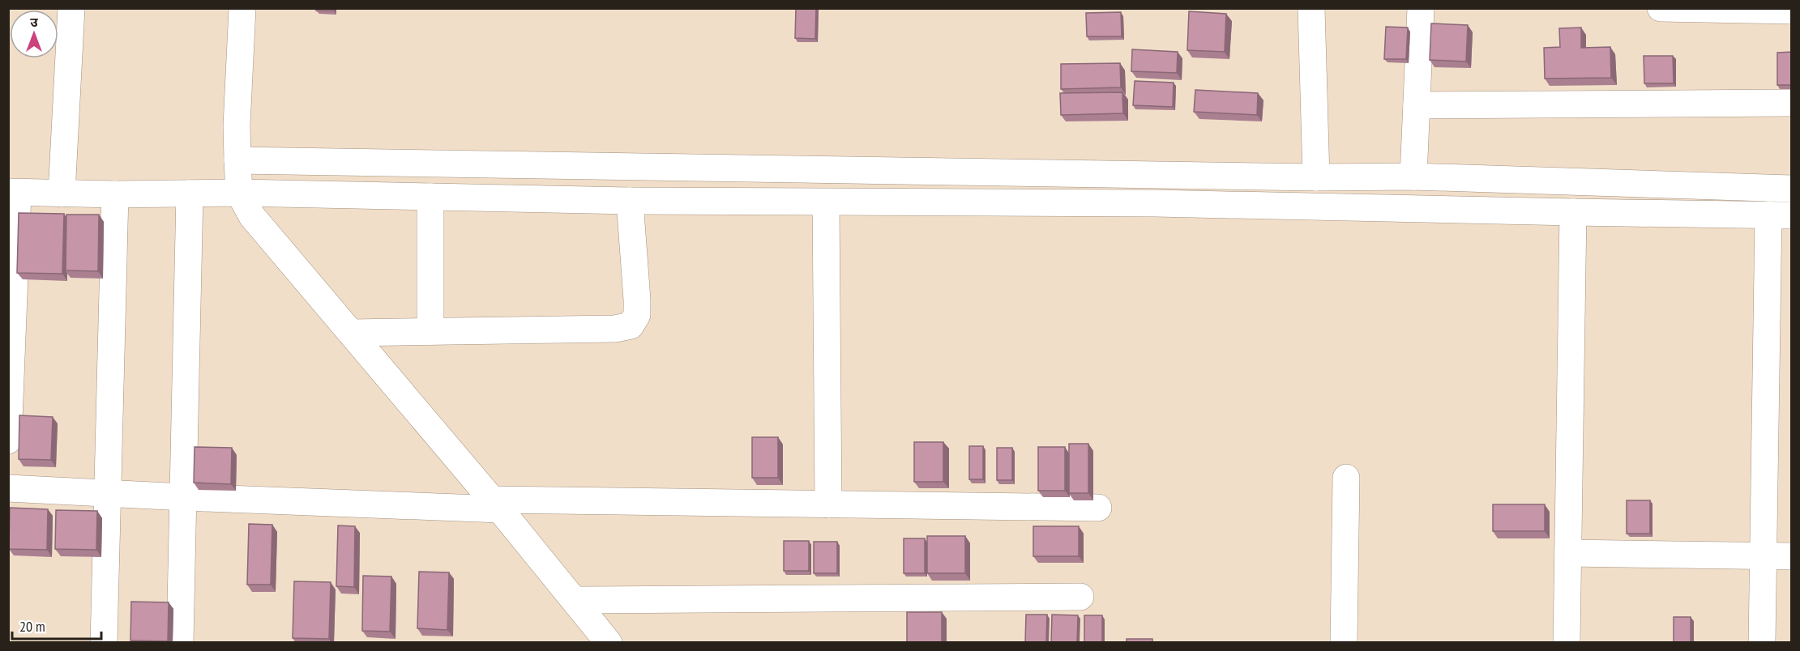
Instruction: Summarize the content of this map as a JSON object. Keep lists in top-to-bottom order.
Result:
{
  "scale_bar": "20 m",
  "north": "top"
}
